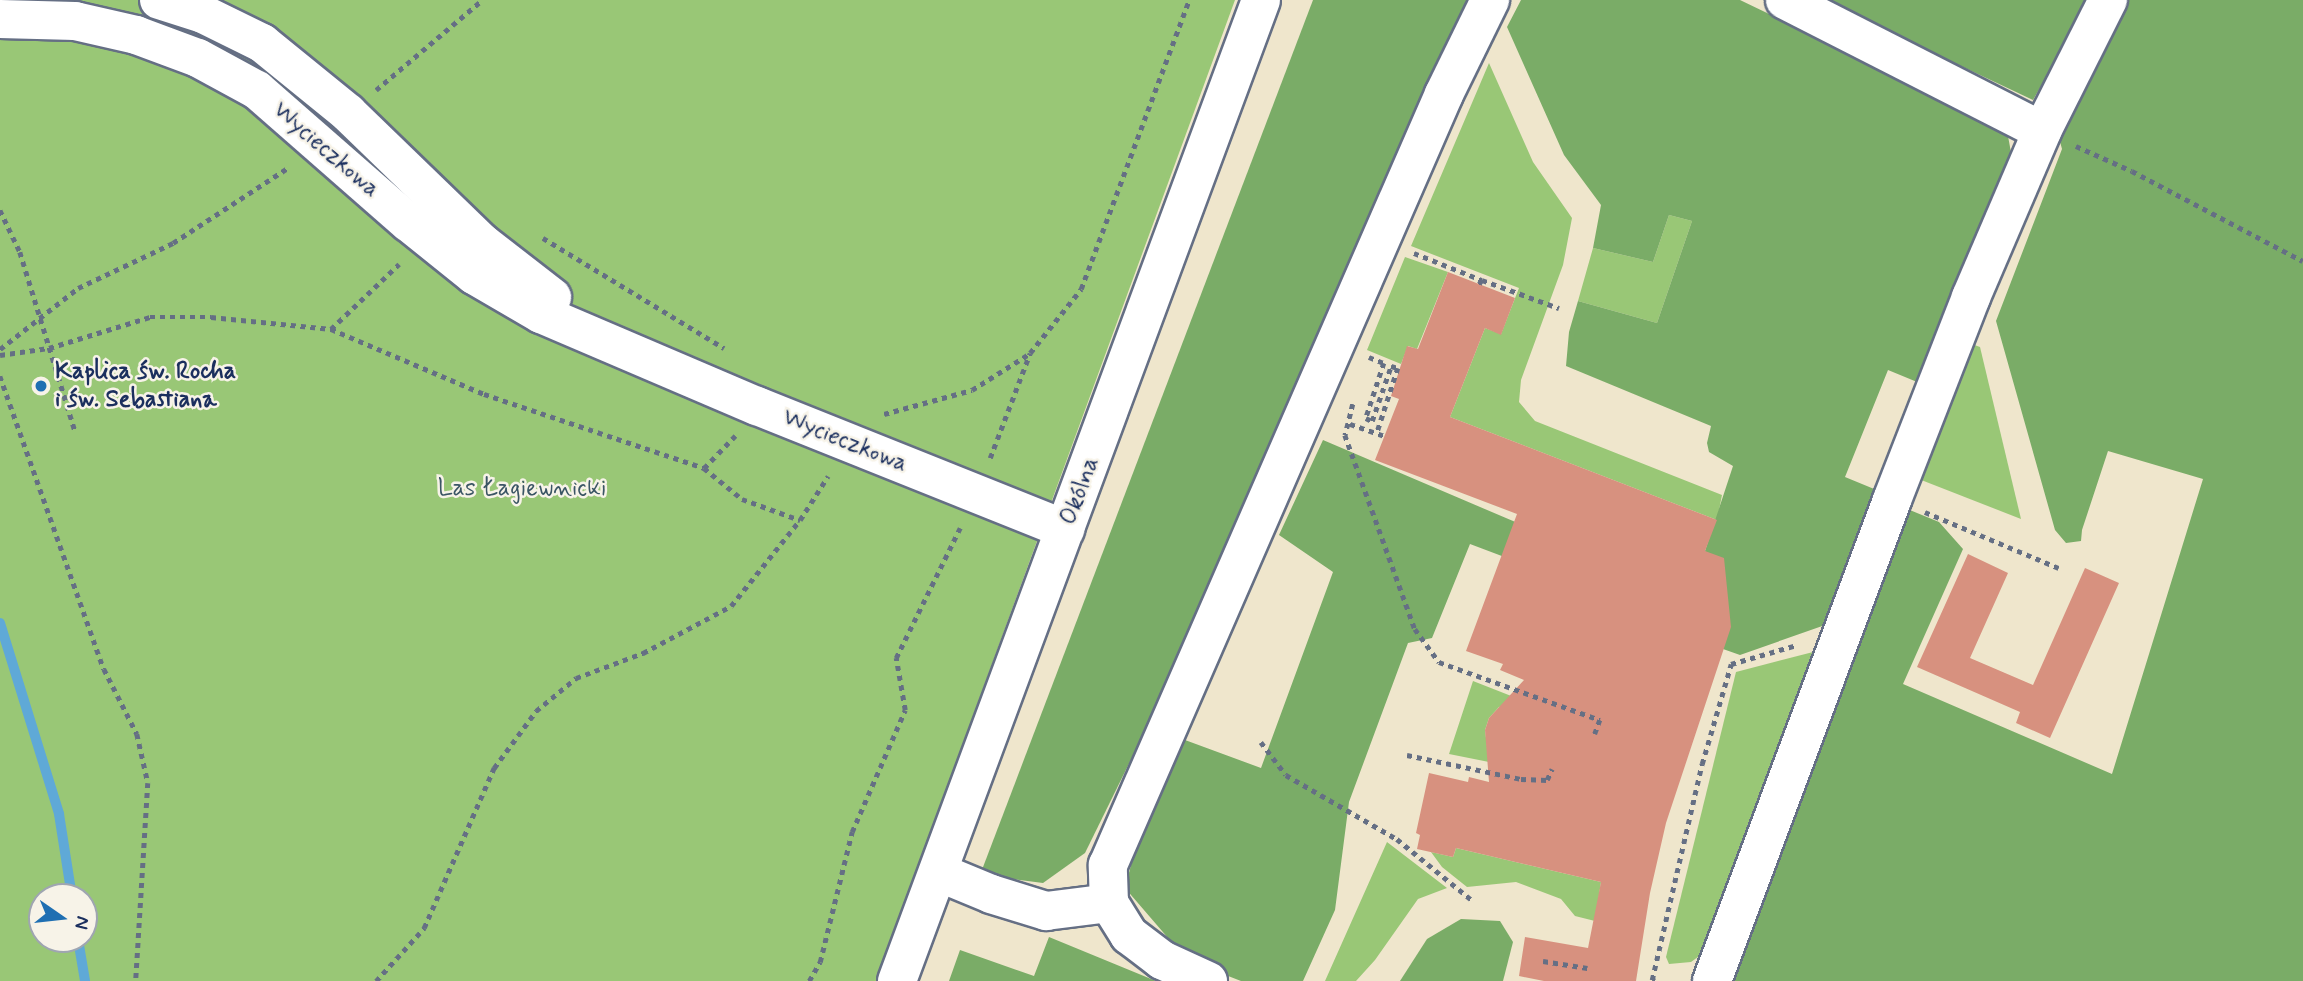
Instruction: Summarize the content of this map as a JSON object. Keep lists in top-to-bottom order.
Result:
{
  "streets": {
    "street": ["Wycieczkowa", "Okólna"]
  },
  "crossings": [
    ["Wycieczkowa", "Okólna"]
  ],
  "parks": ["Las Łagiewnicki"],
  "places": ["Kaplica św. Rocha i św. Sebastiana"],
  "north": "right"
}
